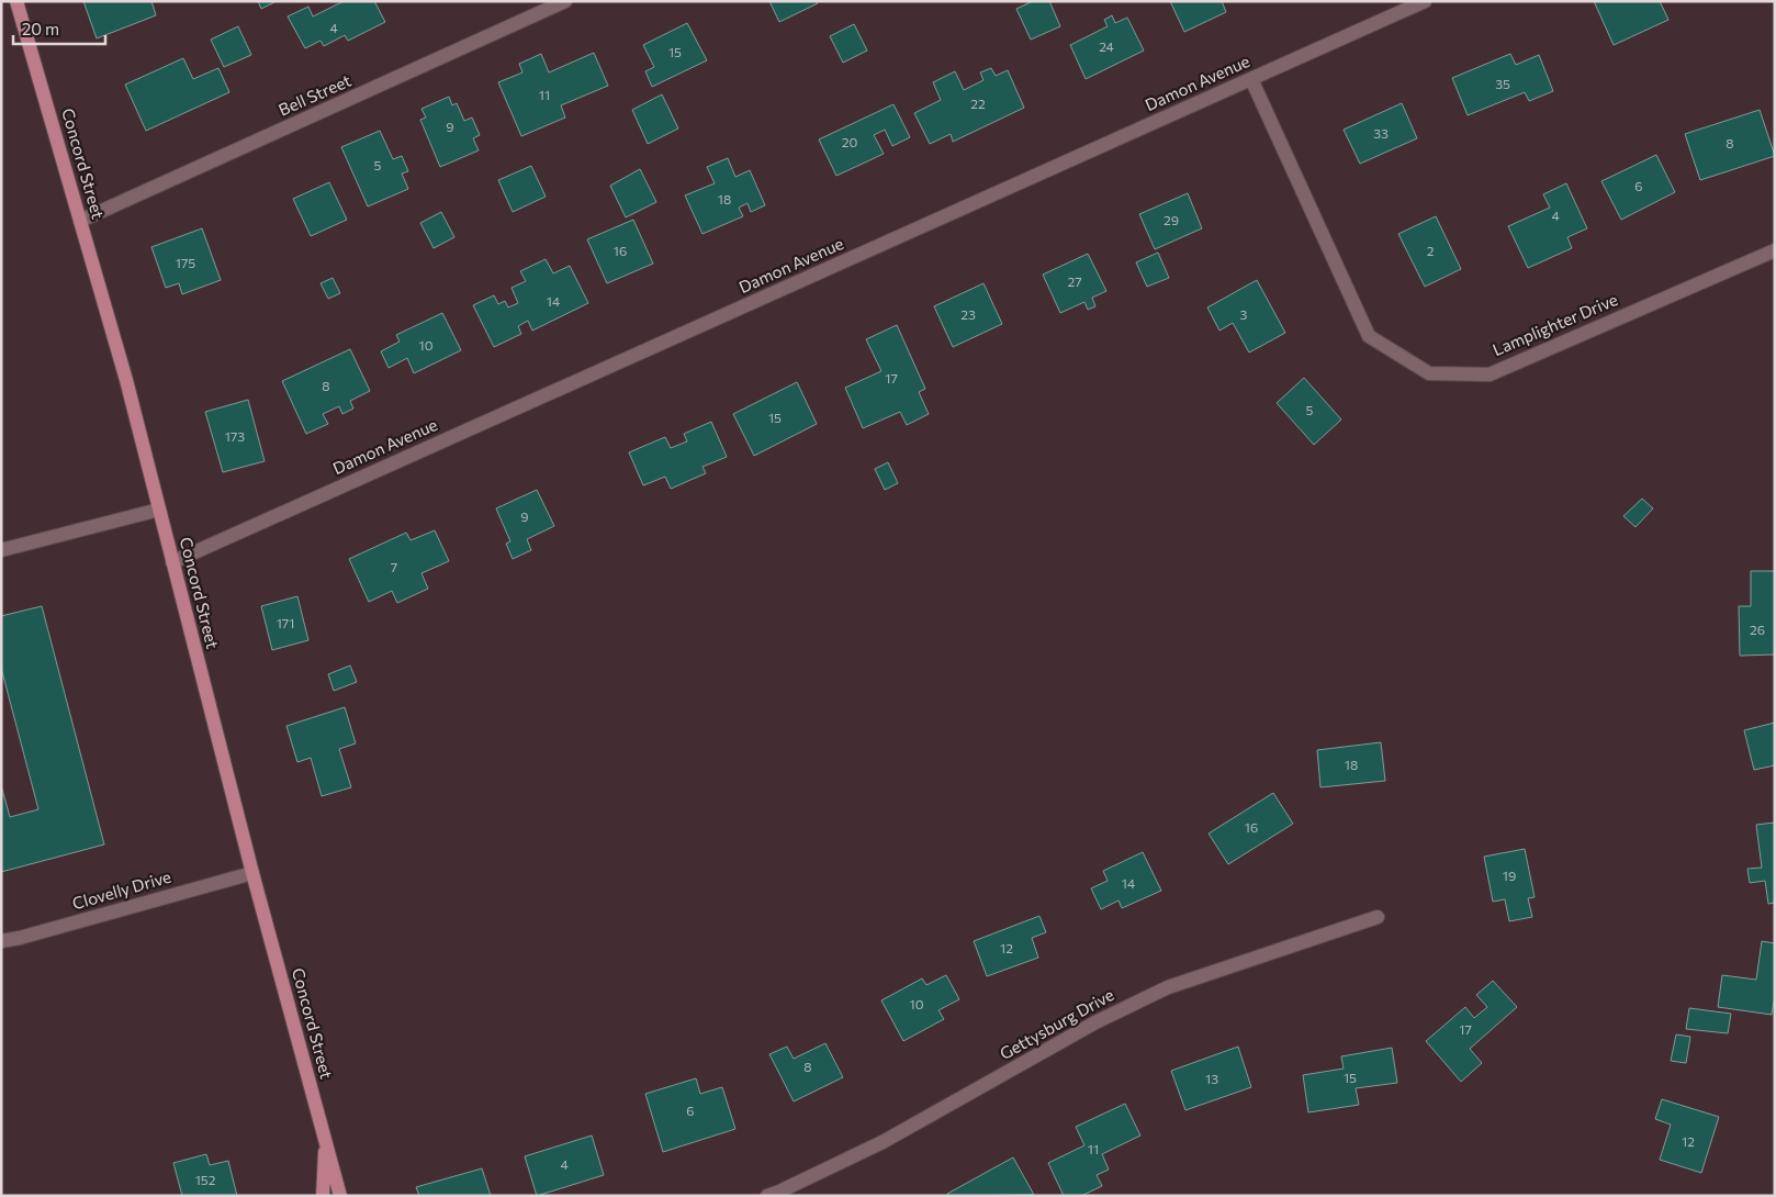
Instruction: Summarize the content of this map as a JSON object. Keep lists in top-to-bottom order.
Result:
{
  "streets": {
    "main road": ["Concord Street"],
    "street": [
      "Damon Avenue",
      "Bell Street",
      "Lamplighter Drive",
      "Clovelly Drive",
      "Gettysburg Drive"
    ]
  },
  "crossings": [
    ["Damon Avenue", "Concord Street"],
    ["Damon Avenue", "Lamplighter Drive"],
    ["Bell Street", "Concord Street"],
    ["Concord Street", "Clovelly Drive"]
  ],
  "house_numbers": [
    "4",
    "24",
    "15",
    "35",
    "11",
    "22",
    "9",
    "33",
    "20",
    "8",
    "5",
    "6",
    "18",
    "4",
    "29",
    "16",
    "2",
    "175",
    "27",
    "14",
    "23",
    "3",
    "10",
    "17",
    "8",
    "5",
    "15",
    "173",
    "9",
    "7",
    "171",
    "26",
    "18",
    "16",
    "19",
    "14",
    "12",
    "10",
    "17",
    "8",
    "15",
    "13",
    "6",
    "12",
    "11",
    "4",
    "152"
  ],
  "scale_bar": "20 m"
}
